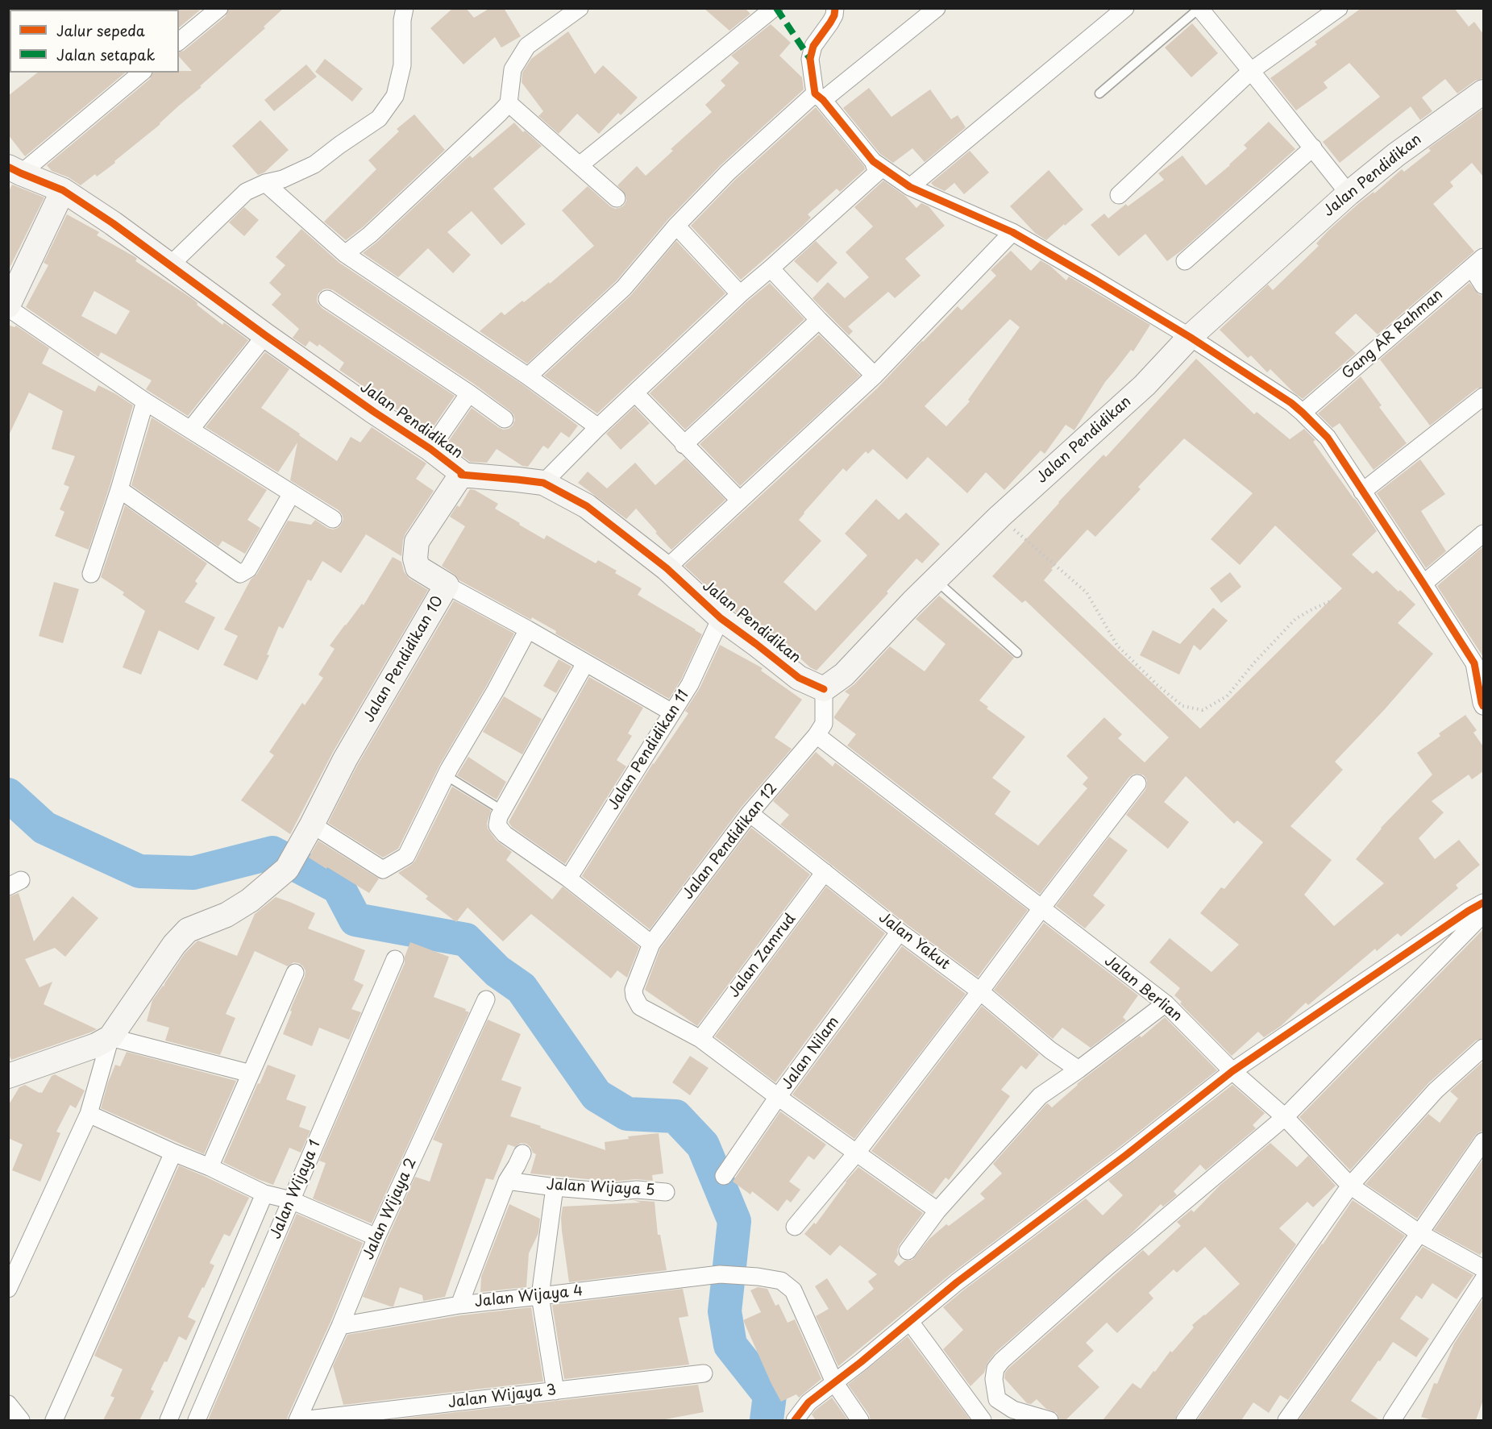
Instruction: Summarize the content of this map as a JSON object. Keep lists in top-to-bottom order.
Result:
{
  "streets": {
    "street": [
      "Jalan Pendidikan",
      "Gang AR Rahman",
      "Jalan Pendidikan 10",
      "Jalan Pendidikan 11",
      "Jalan Pendidikan 12",
      "Jalan Yakut",
      "Jalan Zamrud",
      "Jalan Berlian",
      "Jalan Nilam",
      "Jalan Wijaya 5",
      "Jalan Wijaya 1",
      "Jalan Wijaya 2",
      "Jalan Wijaya 4",
      "Jalan Wijaya 3"
    ]
  },
  "crossings": [
    ["Jalan Pendidikan", "Jalan Pendidikan 10"],
    ["Jalan Pendidikan", "Jalan Pendidikan 11"],
    ["Jalan Pendidikan", "Jalan Pendidikan 12"],
    ["Jalan Pendidikan 12", "Jalan Yakut"],
    ["Jalan Pendidikan 12", "Jalan Zamrud"],
    ["Jalan Pendidikan 12", "Jalan Berlian"],
    ["Jalan Yakut", "Jalan Zamrud"],
    ["Jalan Yakut", "Jalan Nilam"],
    ["Jalan Wijaya 2", "Jalan Wijaya 4"],
    ["Jalan Wijaya 2", "Jalan Wijaya 3"]
  ],
  "legend": ["Jalur sepeda", "Jalan setapak"]
}
